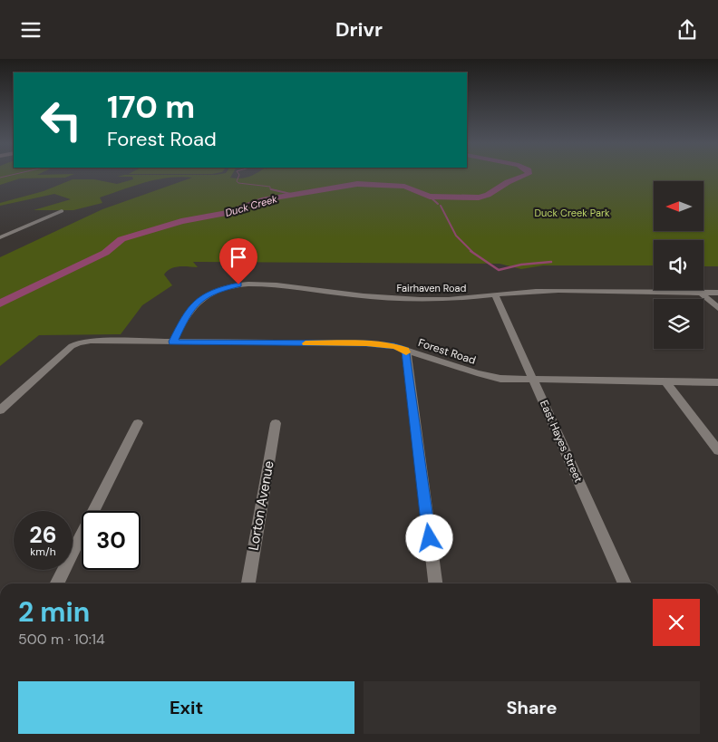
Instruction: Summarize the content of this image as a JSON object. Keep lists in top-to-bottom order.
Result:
{
  "streets": {
    "street": [
      "Fairhaven Road",
      "Forest Road",
      "East Hayes Street",
      "Lorton Avenue"
    ]
  },
  "crossings": [
    ["Fairhaven Road", "Forest Road"],
    ["Fairhaven Road", "East Hayes Street"],
    ["Forest Road", "East Hayes Street"]
  ],
  "water": ["Duck Creek"],
  "parks": ["Duck Creek Park"],
  "north": "left",
  "page": {
    "header": "Drivr",
    "turn": ["170 m", "Forest Road"],
    "speed": "26 km/h",
    "limit": "30",
    "heading": ["2 min", "500 m · 10:14"],
    "buttons": ["Exit", "Share"]
  }
}
